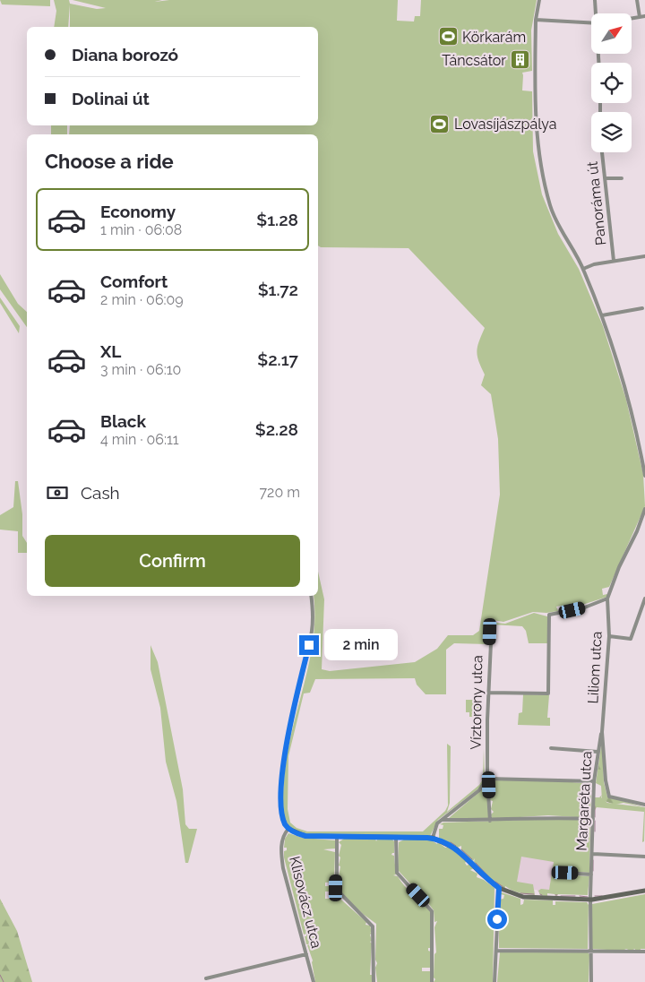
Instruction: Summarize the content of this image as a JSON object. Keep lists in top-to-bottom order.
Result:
{
  "streets": {
    "street": [
      "Panoráma út",
      "Liliom utca",
      "Víztorony utca",
      "Margaréta utca",
      "Klisovácz utca"
    ]
  },
  "crossings": [
    ["Liliom utca", "Margaréta utca"]
  ],
  "places": {
    "sports": ["Körkarám", "Lovasíjászpálya"],
    "building": ["Táncsátor"]
  },
  "north": "top right",
  "page": {
    "banner": ["Diana borozó", "Dolinai út"],
    "heading": "Choose a ride",
    "list": [
      {
        "name": "Economy",
        "note": "1 min · 06:08",
        "value": "$1.28"
      },
      {
        "name": "Comfort",
        "note": "2 min · 06:09",
        "value": "$1.72"
      },
      {
        "name": "XL",
        "note": "3 min · 06:10",
        "value": "$2.17"
      },
      {
        "name": "Black",
        "note": "4 min · 06:11",
        "value": "$2.28"
      }
    ],
    "pay": ["Cash", "720 m"],
    "buttons": "Confirm",
    "bubble": "2 min"
  }
}
